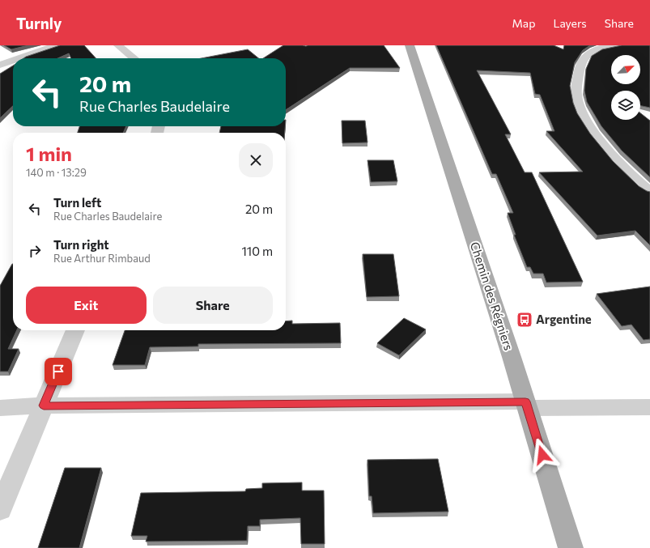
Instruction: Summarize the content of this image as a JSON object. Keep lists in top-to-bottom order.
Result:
{
  "streets": {
    "main road": ["Chemin des Régniers"]
  },
  "places": {
    "bus stop": ["Argentine"]
  },
  "north": "top right",
  "page": {
    "header": "Turnly",
    "nav": ["Map", "Layers", "Share"],
    "turn": ["20 m", "Rue Charles Baudelaire"],
    "heading": ["1 min", "140 m · 13:29"],
    "list": [
      {
        "name": "Turn left",
        "note": "Rue Charles Baudelaire",
        "value": "20 m"
      },
      {
        "name": "Turn right",
        "note": "Rue Arthur Rimbaud",
        "value": "110 m"
      }
    ],
    "buttons": ["Exit", "Share"]
  }
}
